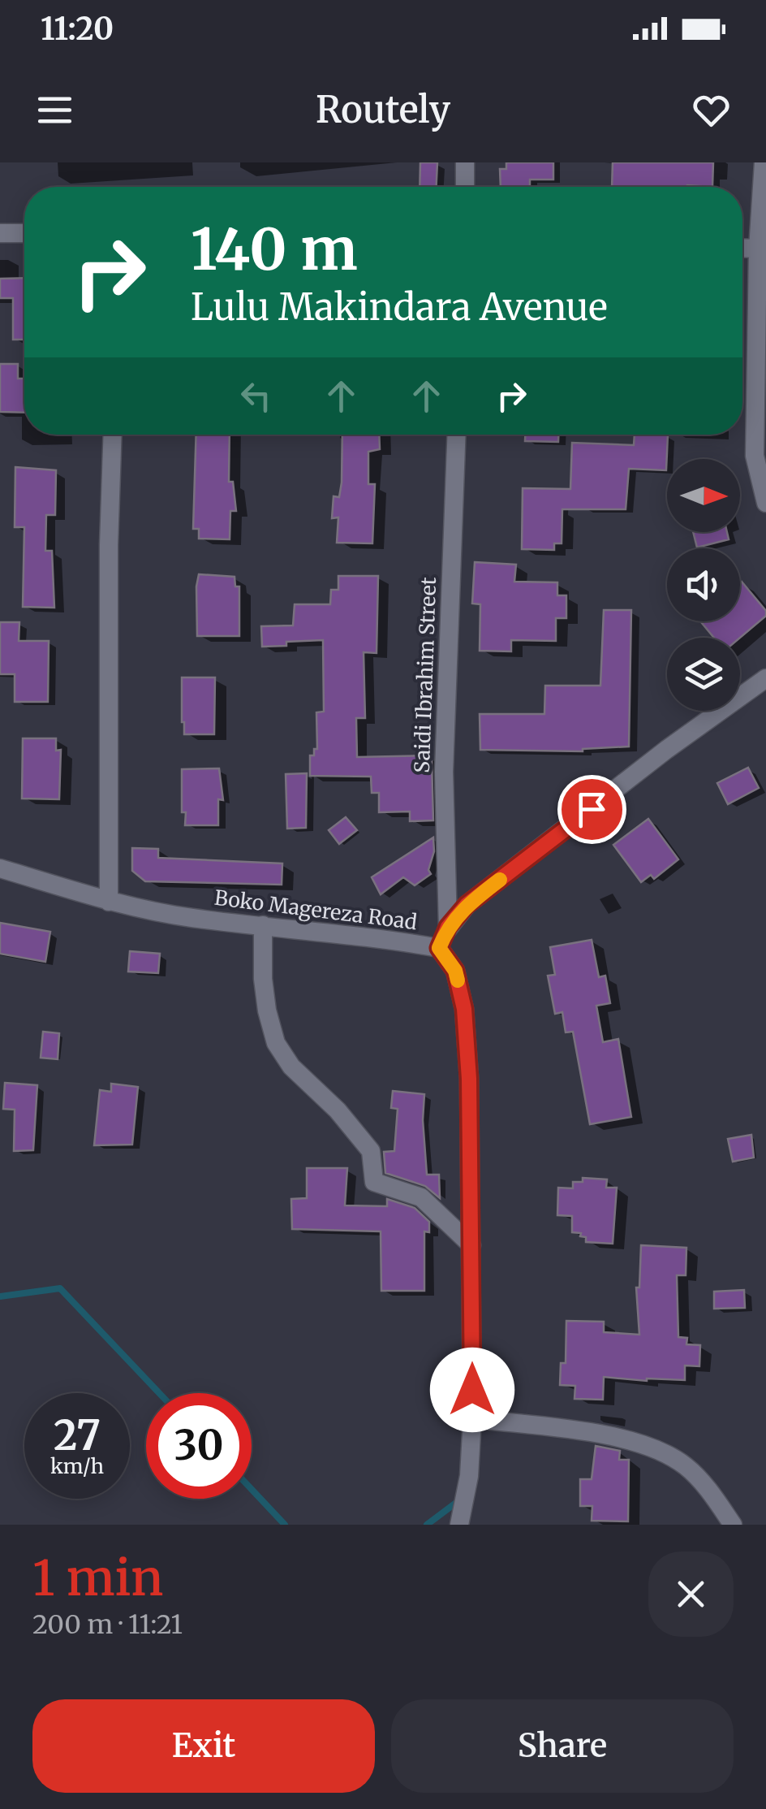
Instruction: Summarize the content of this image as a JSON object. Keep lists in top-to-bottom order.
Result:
{
  "streets": {
    "street": ["Saidi Ibrahim Street", "Boko Magereza Road"]
  },
  "north": "right",
  "page": {
    "status": "11:20",
    "header": "Routely",
    "turn": ["140 m", "Lulu Makindara Avenue"],
    "speed": "27 km/h",
    "limit": "30",
    "heading": ["1 min", "200 m · 11:21"],
    "buttons": ["Exit", "Share"]
  }
}
